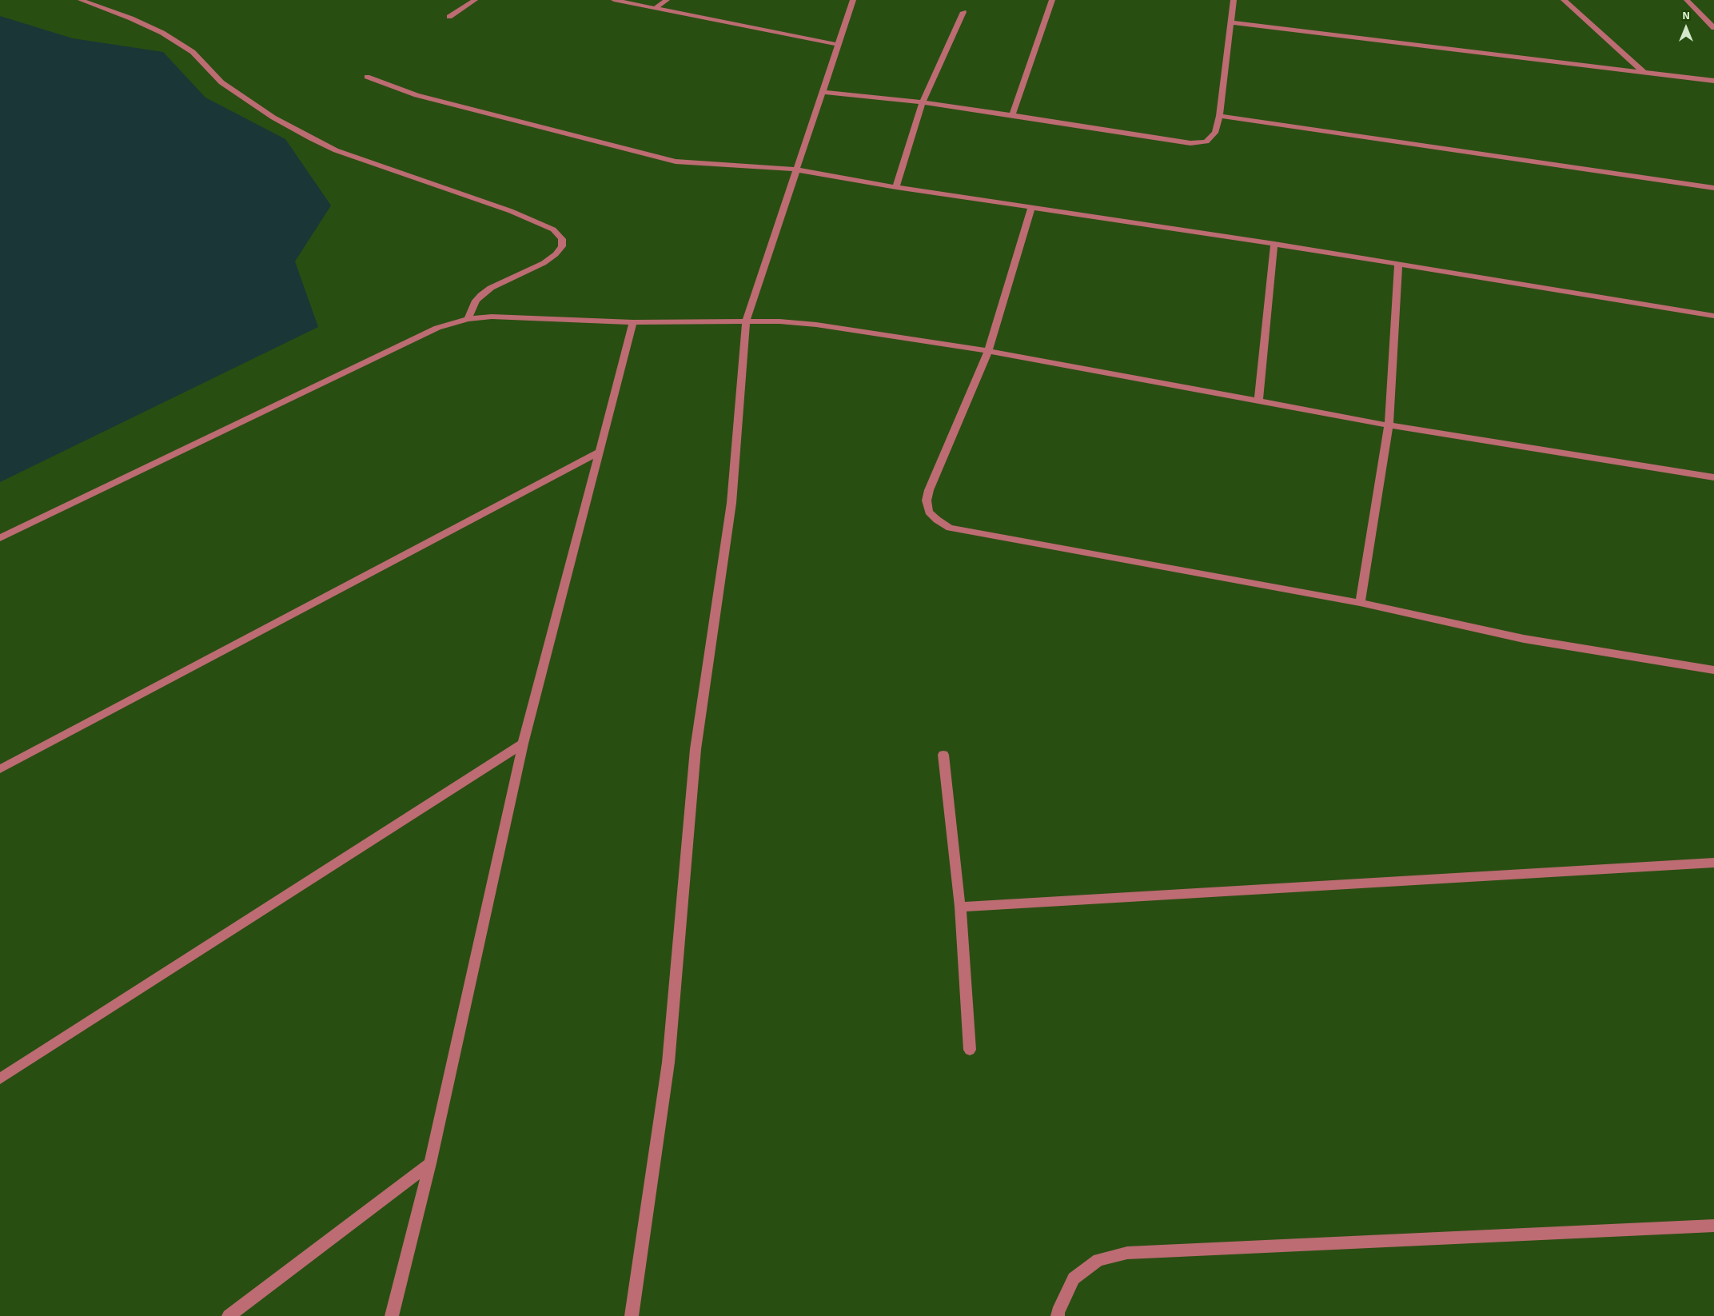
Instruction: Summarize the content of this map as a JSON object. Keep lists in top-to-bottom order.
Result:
{
  "north": "top"
}
